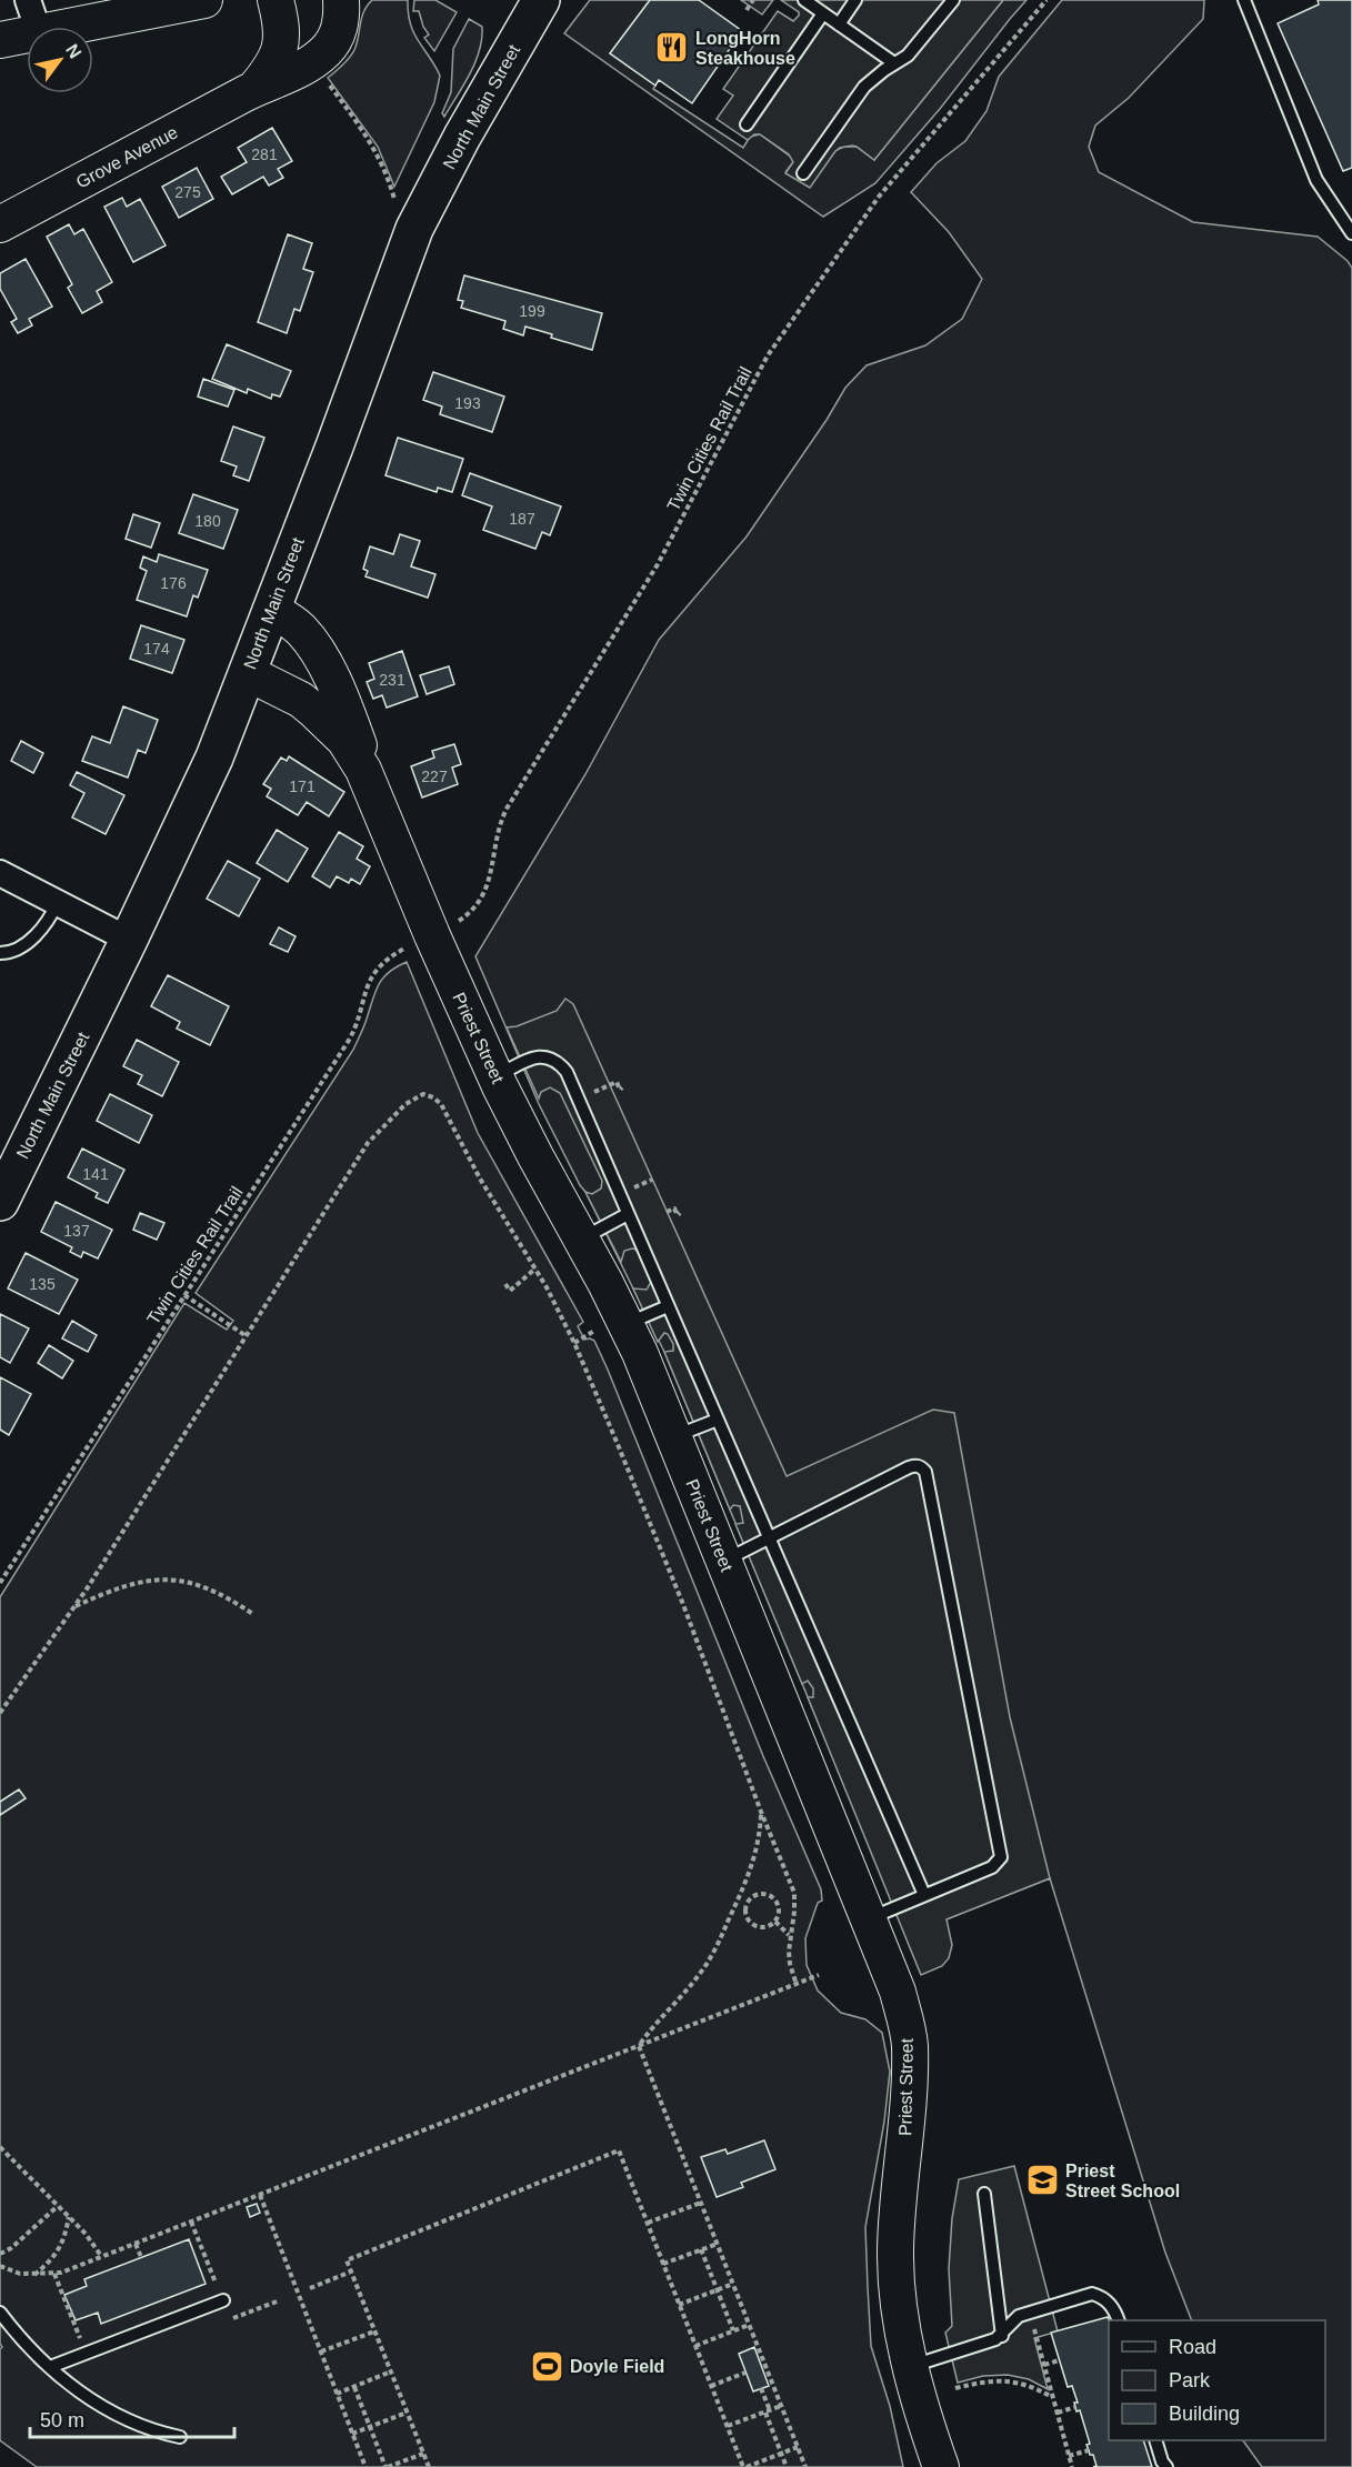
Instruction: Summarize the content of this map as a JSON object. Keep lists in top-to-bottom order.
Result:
{
  "streets": {
    "main road": ["North Main Street", "Grove Avenue", "Priest Street"],
    "path": ["Twin Cities Rail Trail"]
  },
  "crossings": [
    ["North Main Street", "Priest Street"]
  ],
  "places": {
    "restaurant": ["LongHorn Steakhouse"],
    "school or university": ["Priest Street School"],
    "sports": ["Doyle Field"]
  },
  "house_numbers": [
    "281",
    "275",
    "199",
    "193",
    "187",
    "180",
    "176",
    "174",
    "231",
    "227",
    "171",
    "141",
    "137",
    "135"
  ],
  "legend": ["Road", "Park", "Building"],
  "scale_bar": "50 m",
  "north": "top right"
}
